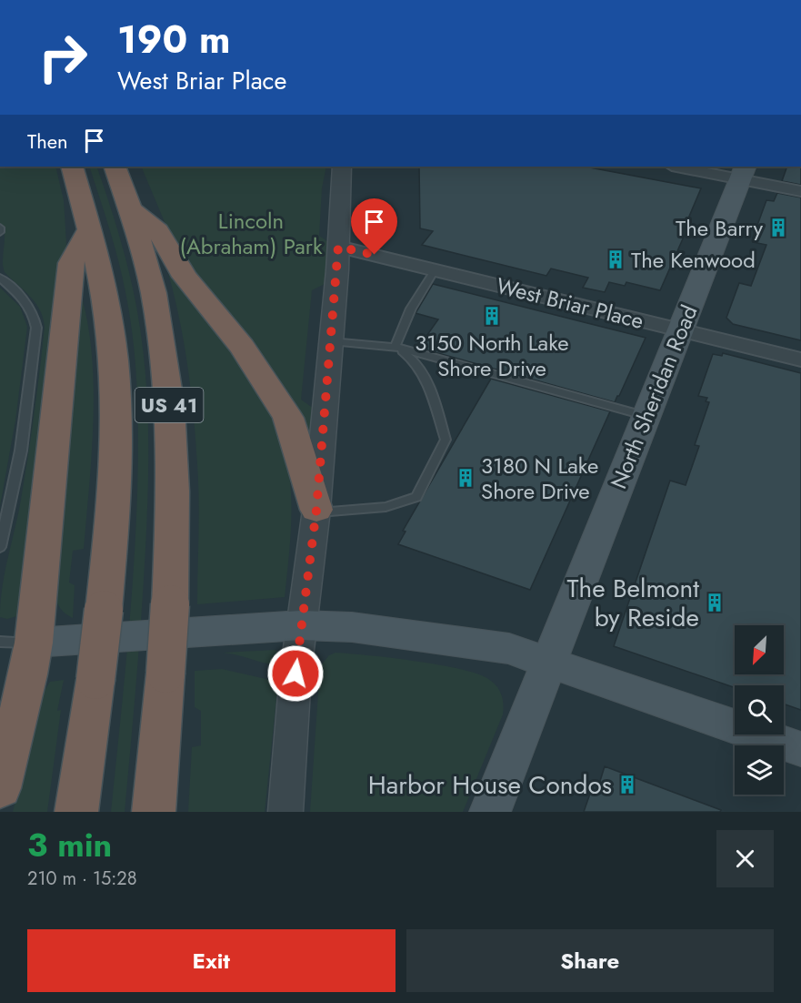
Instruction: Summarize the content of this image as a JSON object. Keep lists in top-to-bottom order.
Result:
{
  "streets": {
    "highway": ["US 41"],
    "main road": ["North Sheridan Road"],
    "street": ["West Briar Place"]
  },
  "crossings": [
    ["West Briar Place", "North Sheridan Road"]
  ],
  "parks": ["Lincoln (Abraham) Park"],
  "places": {
    "building": [
      "The Barry",
      "The Kenwood",
      "3150 North Lake Shore Drive",
      "3180 N Lake Shore Drive",
      "The Belmont by Reside",
      "Harbor House Condos"
    ]
  },
  "north": "bottom left",
  "page": {
    "turn": ["190 m", "West Briar Place"],
    "then": "Then",
    "heading": ["3 min", "210 m · 15:28"],
    "buttons": ["Exit", "Share"]
  }
}
